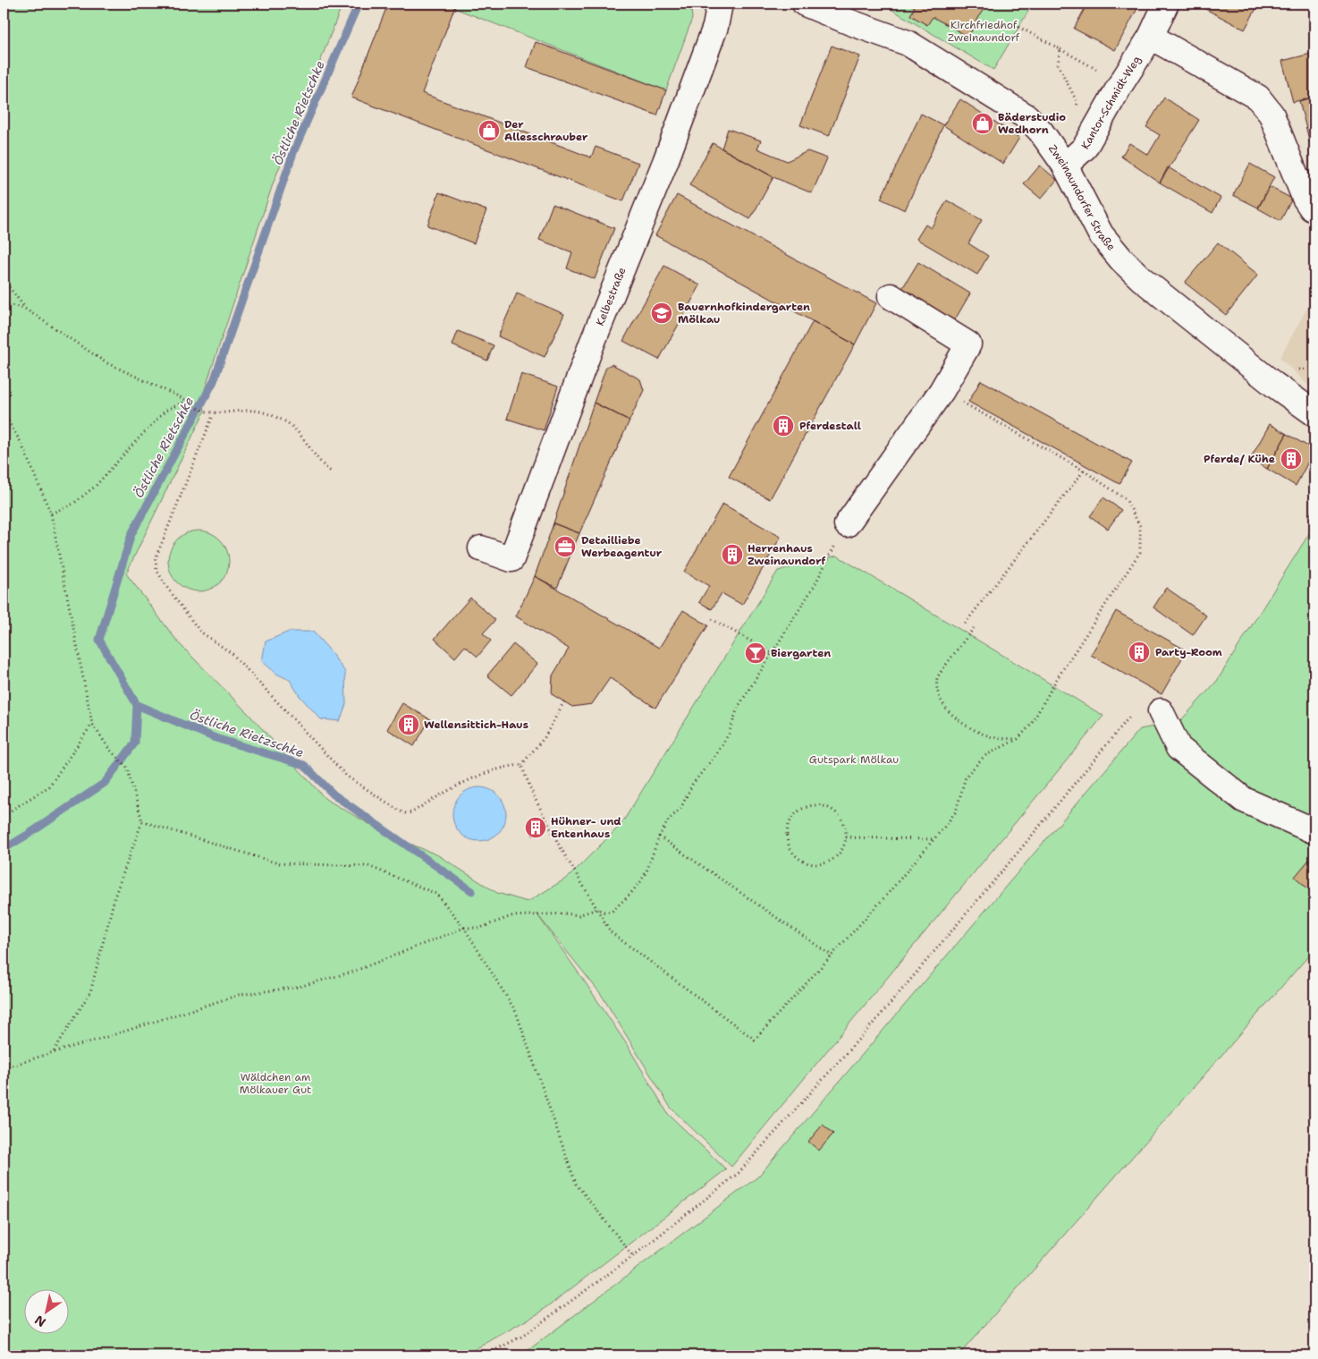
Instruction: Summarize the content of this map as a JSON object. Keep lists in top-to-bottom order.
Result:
{
  "streets": {
    "street": ["Kantor-Schmidt-Weg", "Zweinaundorfer Straße", "Kelbestraße"]
  },
  "crossings": [
    ["Kantor-Schmidt-Weg", "Zweinaundorfer Straße"]
  ],
  "water": ["Östliche Rietschke", "Östliche Rietzschke"],
  "parks": ["Kirchfriedhof Zweinaundorf", "Gutspark Mölkau", "Wäldchen am Mölkauer Gut"],
  "places": {
    "shop": ["Bäderstudio Wedhorn", "Der Allesschrauber"],
    "school or university": ["Bauernhofkindergarten Mölkau"],
    "building": [
      "Pferdestall",
      "Pferde/ Kühe",
      "Herrenhaus Zweinaundorf",
      "Party-Room",
      "Wellensittich-Haus",
      "Hühner- und Entenhaus"
    ],
    "office": ["Detailliebe Werbeagentur"],
    "bar": ["Biergarten"]
  },
  "north": "bottom left"
}
